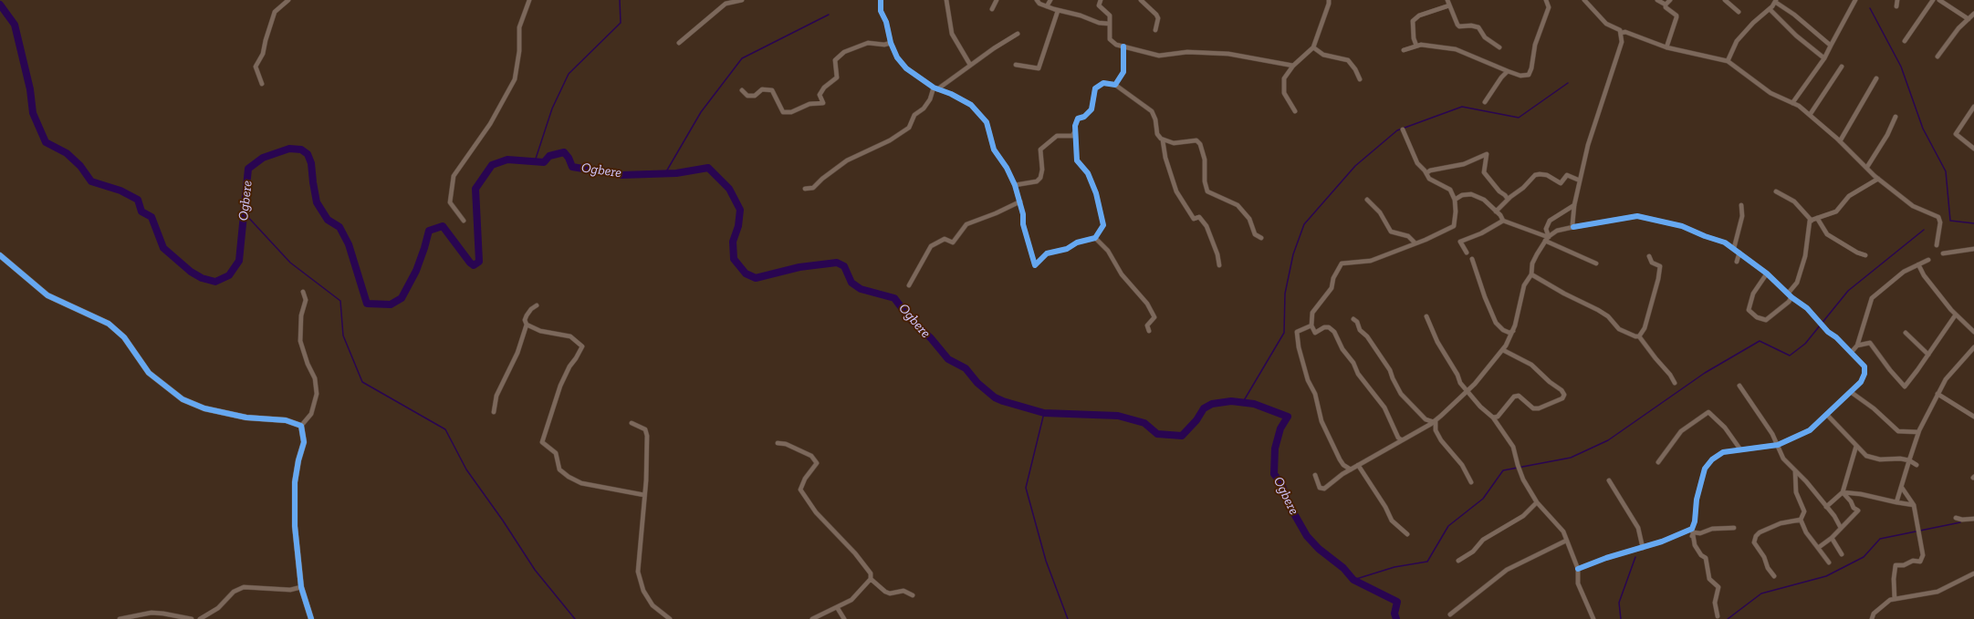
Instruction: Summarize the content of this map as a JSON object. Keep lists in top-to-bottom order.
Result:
{
  "water": ["Ogbere"]
}
